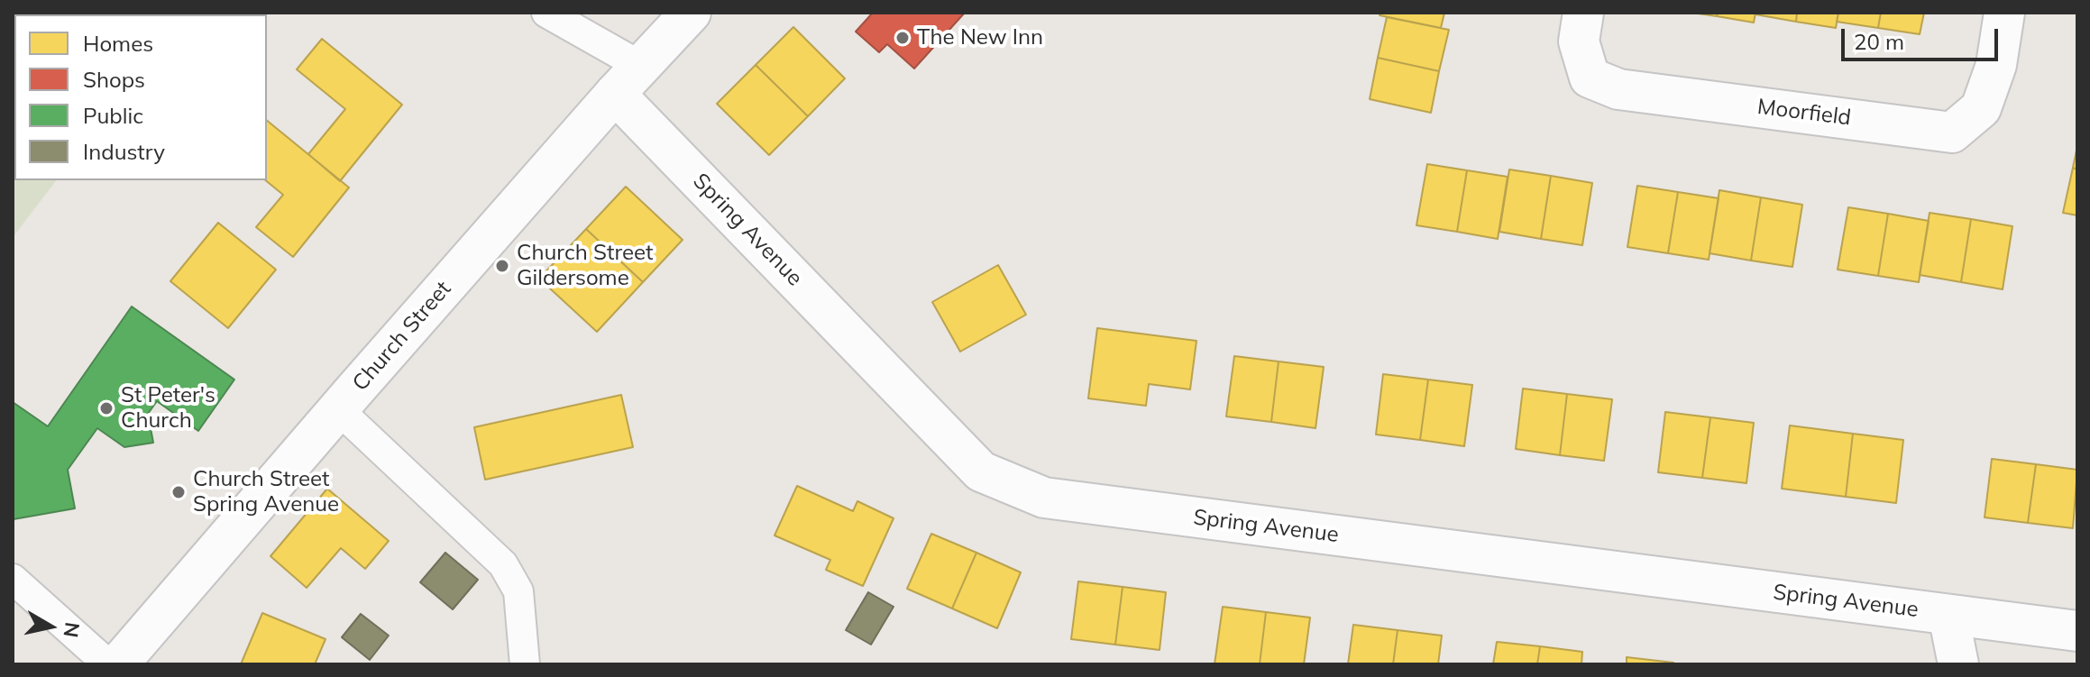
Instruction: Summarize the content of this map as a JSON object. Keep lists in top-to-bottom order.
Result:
{
  "streets": {
    "street": ["Moorfield", "Spring Avenue", "Church Street"]
  },
  "crossings": [
    ["Spring Avenue", "Church Street"]
  ],
  "places": [
    "The New Inn",
    "Church Street Gildersome",
    "St Peter's Church",
    "Church Street Spring Avenue"
  ],
  "legend": [
    "Homes",
    "Shops",
    "Public",
    "Industry"
  ],
  "scale_bar": "20 m",
  "north": "right"
}
